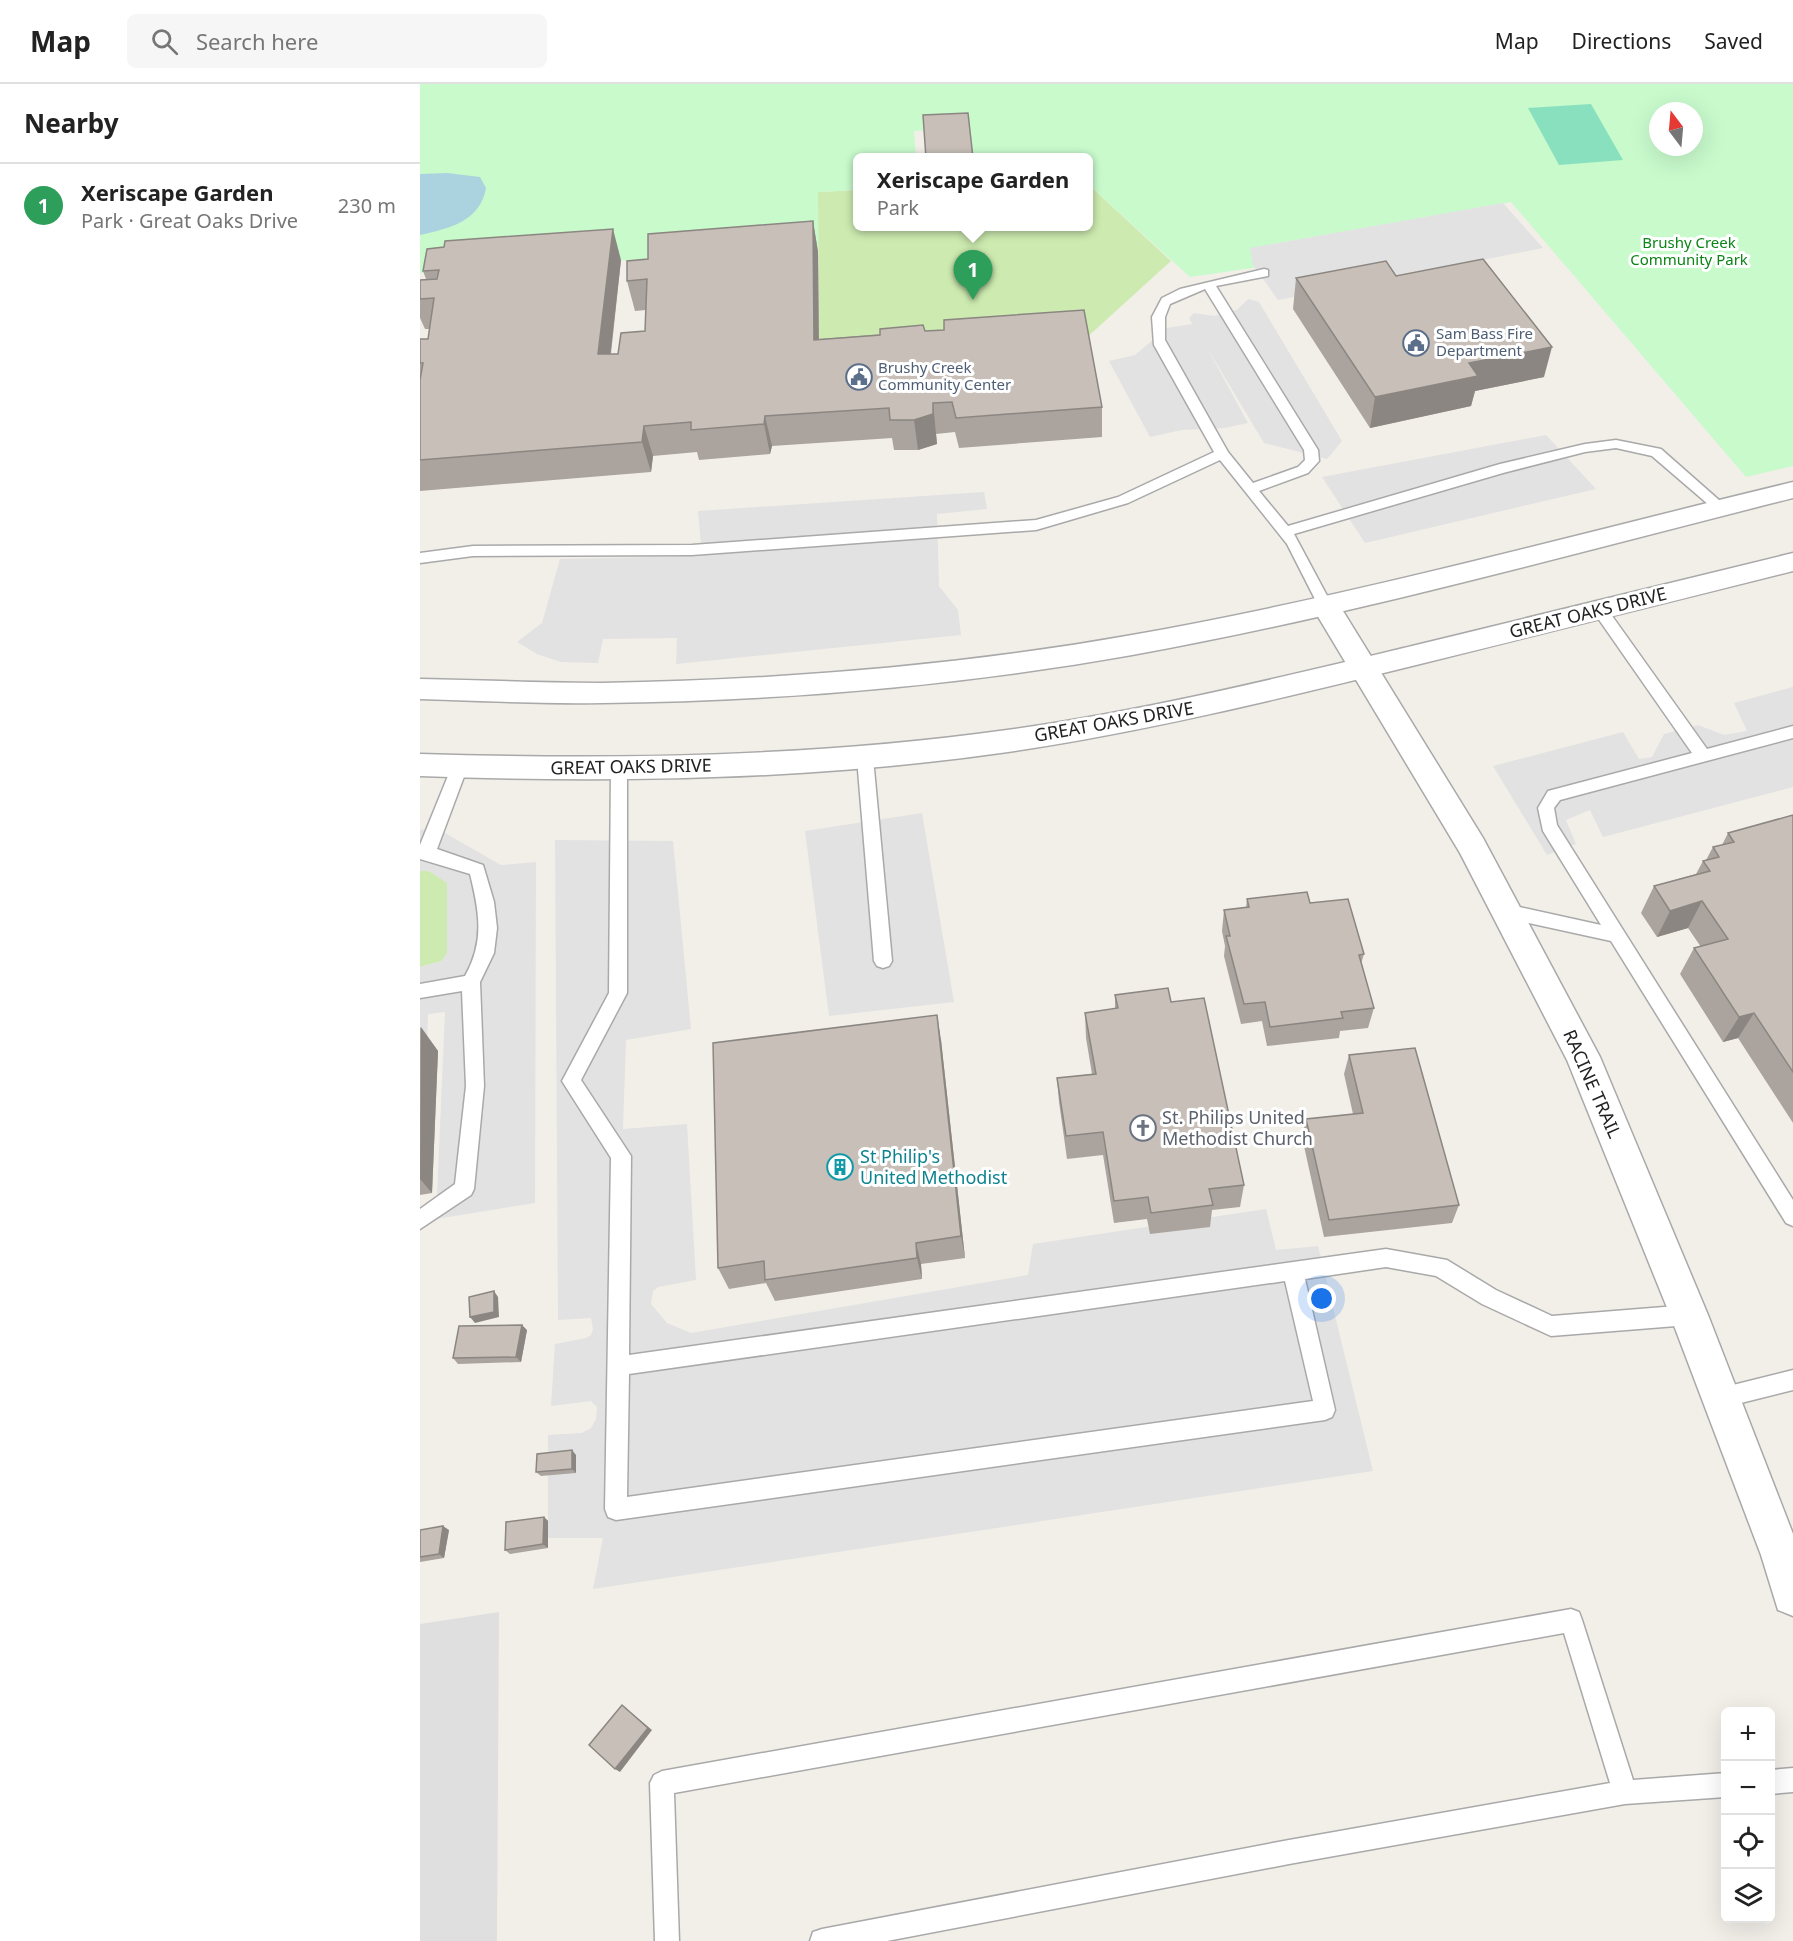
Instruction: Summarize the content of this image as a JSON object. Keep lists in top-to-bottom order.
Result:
{
  "streets": {
    "street": ["GREAT OAKS DRIVE", "RACINE TRAIL"]
  },
  "crossings": [
    ["GREAT OAKS DRIVE", "RACINE TRAIL"]
  ],
  "parks": ["Brushy Creek Community Park"],
  "places": {
    "public building": ["Sam Bass Fire Department", "Brushy Creek Community Center"],
    "church": ["St. Philips United Methodist Church"],
    "building": ["St Philip's United Methodist"]
  },
  "north": "top",
  "page": {
    "header": "Map",
    "search": "Search here",
    "nav": ["Map", "Directions", "Saved"],
    "heading": "Nearby",
    "popup": ["Xeriscape Garden", "Park"],
    "list": [
      {
        "mark": "1",
        "name": "Xeriscape Garden",
        "note": "Park · Great Oaks Drive",
        "value": "230 m"
      }
    ],
    "pins": "1",
    "map_buttons": ["+", "−"]
  }
}
